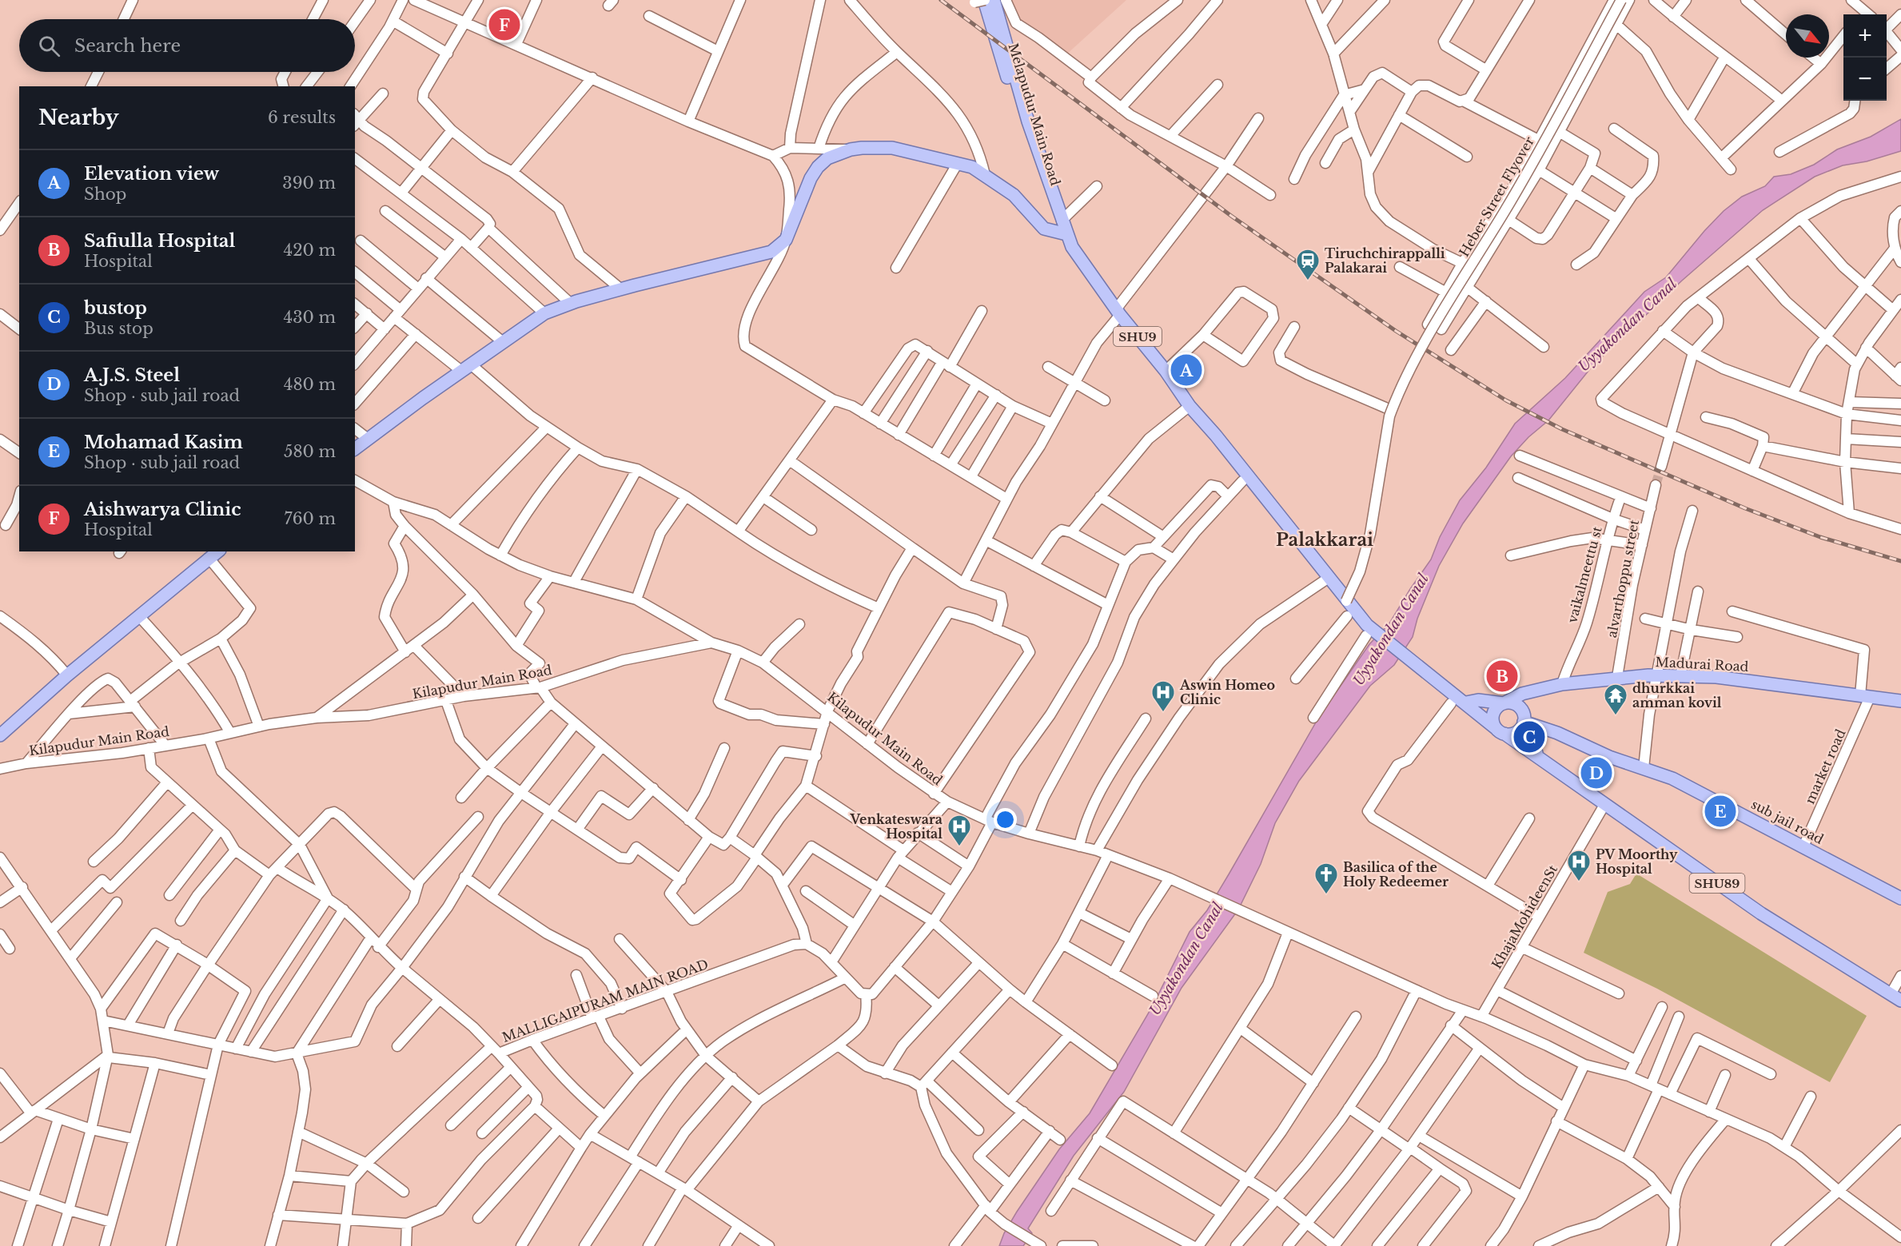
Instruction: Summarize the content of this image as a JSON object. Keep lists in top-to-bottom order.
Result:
{
  "streets": {
    "main road": [
      "Melapudur Main Road",
      "SHU9",
      "Madurai Road",
      "sub jail road",
      "SHU89"
    ],
    "street": [
      "Heber Street Flyover",
      "vaikalmeettu st",
      "alvarthoppu street",
      "Kilapudur Main Road",
      "market road",
      "KhajaMohideenSt",
      "MALLIGAIPURAM MAIN ROAD"
    ]
  },
  "crossings": [
    ["Melapudur Main Road", "Heber Street Flyover"],
    ["Melapudur Main Road", "SHU9"],
    ["Heber Street Flyover", "SHU9"],
    ["SHU9", "Madurai Road"],
    ["SHU9", "sub jail road"],
    ["SHU9", "SHU89"],
    ["vaikalmeettu st", "Madurai Road"],
    ["alvarthoppu street", "Madurai Road"],
    ["Madurai Road", "market road"],
    ["Madurai Road", "sub jail road"],
    ["Madurai Road", "SHU89"],
    ["Kilapudur Main Road", "KhajaMohideenSt"],
    ["market road", "sub jail road"],
    ["sub jail road", "SHU89"],
    ["SHU89", "KhajaMohideenSt"]
  ],
  "districts": ["Palakkarai"],
  "water": ["Uyyakondan Canal"],
  "places": {
    "station": ["Tiruchchirappalli Palakarai"],
    "hospital": ["Aswin Homeo Clinic", "Venkateswara Hospital", "PV Moorthy Hospital"],
    "temple": ["dhurkkai amman kovil"],
    "church": ["Basilica of the Holy Redeemer"]
  },
  "north": "bottom right",
  "page": {
    "pins": [
      "F",
      "A",
      "B",
      "C",
      "D",
      "E"
    ],
    "map_buttons": ["+", "−"],
    "search": "Search here",
    "heading": ["Nearby", "6 results"],
    "list": [
      {
        "mark": "A",
        "name": "Elevation view",
        "note": "Shop",
        "value": "390 m"
      },
      {
        "mark": "B",
        "name": "Safiulla Hospital",
        "note": "Hospital",
        "value": "420 m"
      },
      {
        "mark": "C",
        "name": "bustop",
        "note": "Bus stop",
        "value": "430 m"
      },
      {
        "mark": "D",
        "name": "A.J.S. Steel",
        "note": "Shop · sub jail road",
        "value": "480 m"
      },
      {
        "mark": "E",
        "name": "Mohamad Kasim",
        "note": "Shop · sub jail road",
        "value": "580 m"
      },
      {
        "mark": "F",
        "name": "Aishwarya Clinic",
        "note": "Hospital",
        "value": "760 m"
      }
    ]
  }
}
